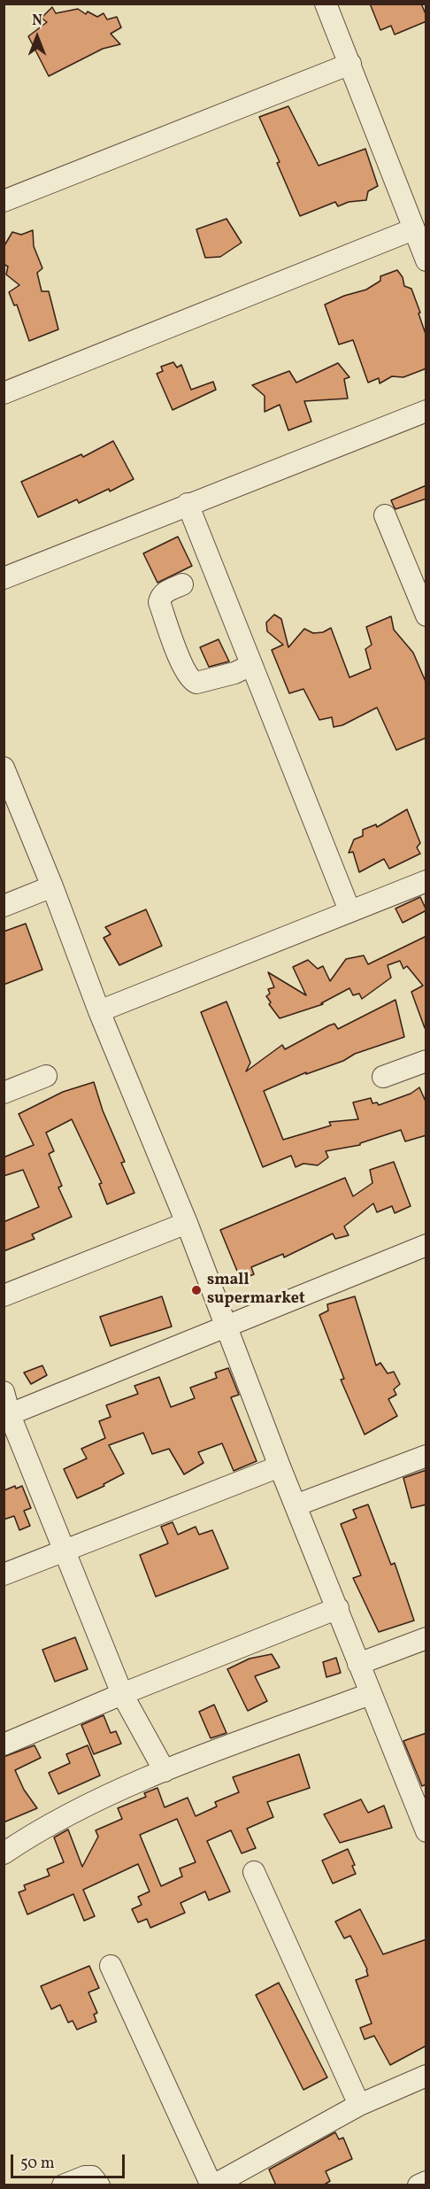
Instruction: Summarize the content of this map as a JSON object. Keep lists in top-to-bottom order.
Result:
{
  "places": ["small supermarket"],
  "scale_bar": "50 m",
  "north": "top"
}
